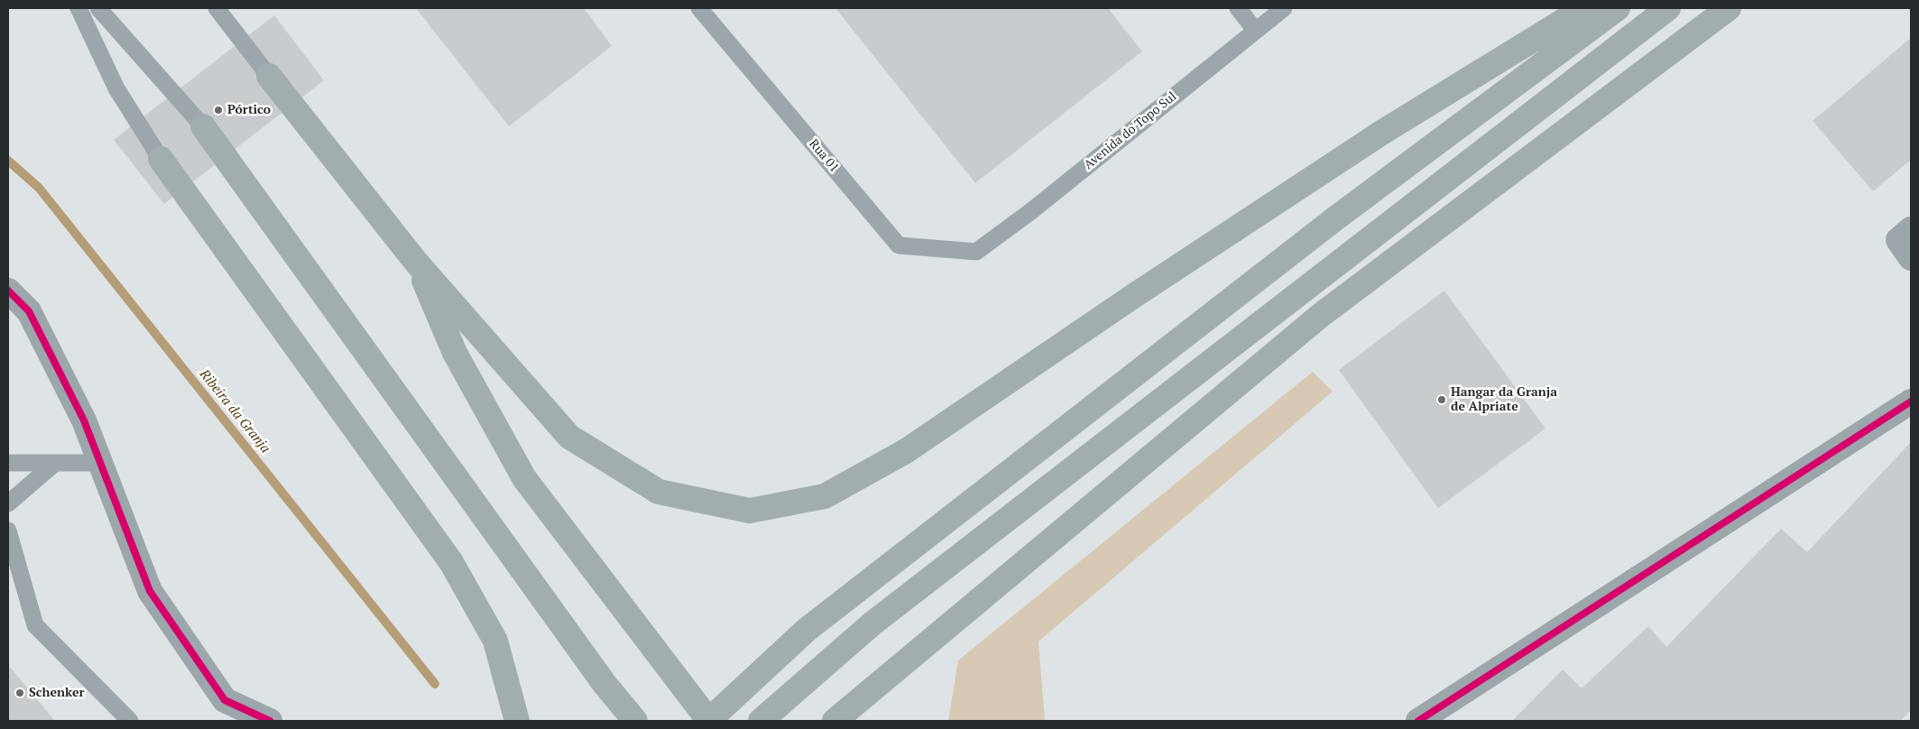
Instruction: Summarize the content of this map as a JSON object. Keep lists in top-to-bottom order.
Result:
{
  "streets": {
    "lane": ["Avenida do Topo Sul", "Rua 01"]
  },
  "crossings": [
    ["Avenida do Topo Sul", "Rua 01"]
  ],
  "water": ["Ribeira da Granja"],
  "places": ["Pórtico", "Hangar da Granja de Alpriate", "Schenker"]
}
